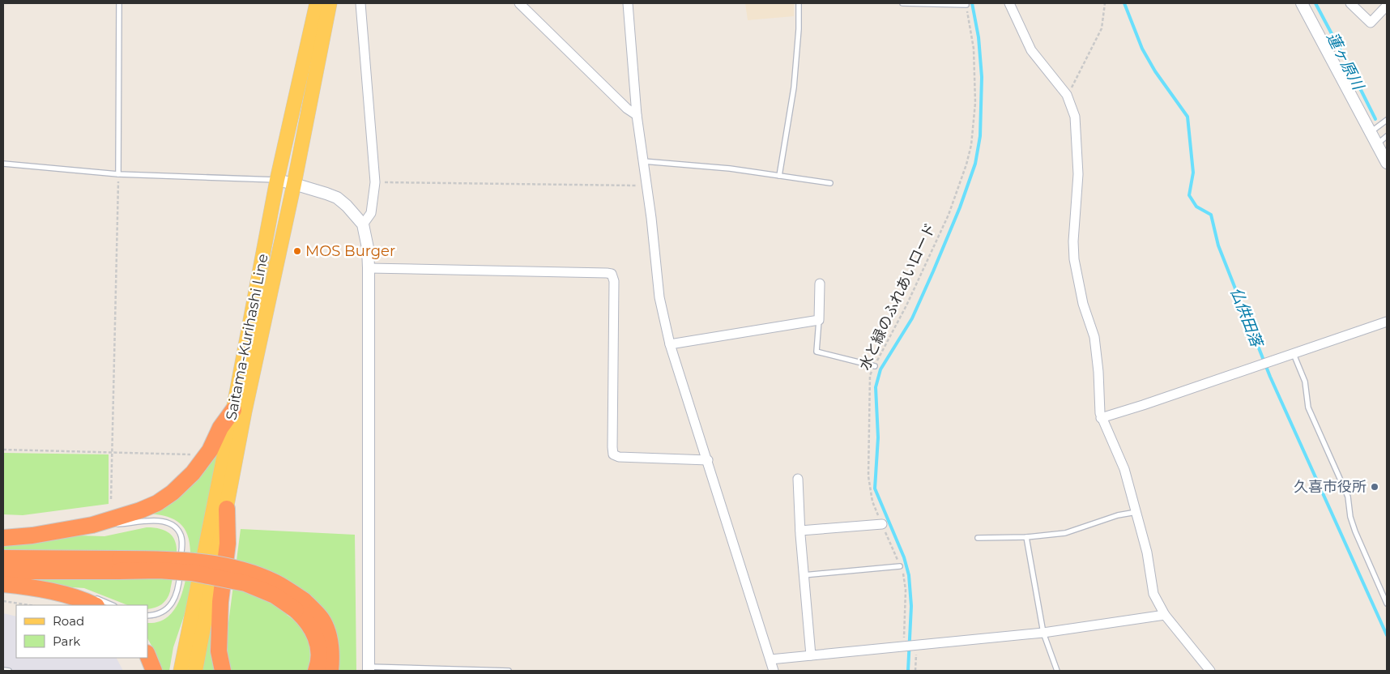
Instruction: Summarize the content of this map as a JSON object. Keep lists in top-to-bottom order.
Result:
{
  "streets": {
    "main road": ["Saitama-Kurihashi Line"],
    "path": ["水と緑のふれあいロード"]
  },
  "water": ["蓮ヶ原川", "仏供田落"],
  "places": ["MOS Burger", "久喜市役所"],
  "legend": ["Road", "Park"]
}
